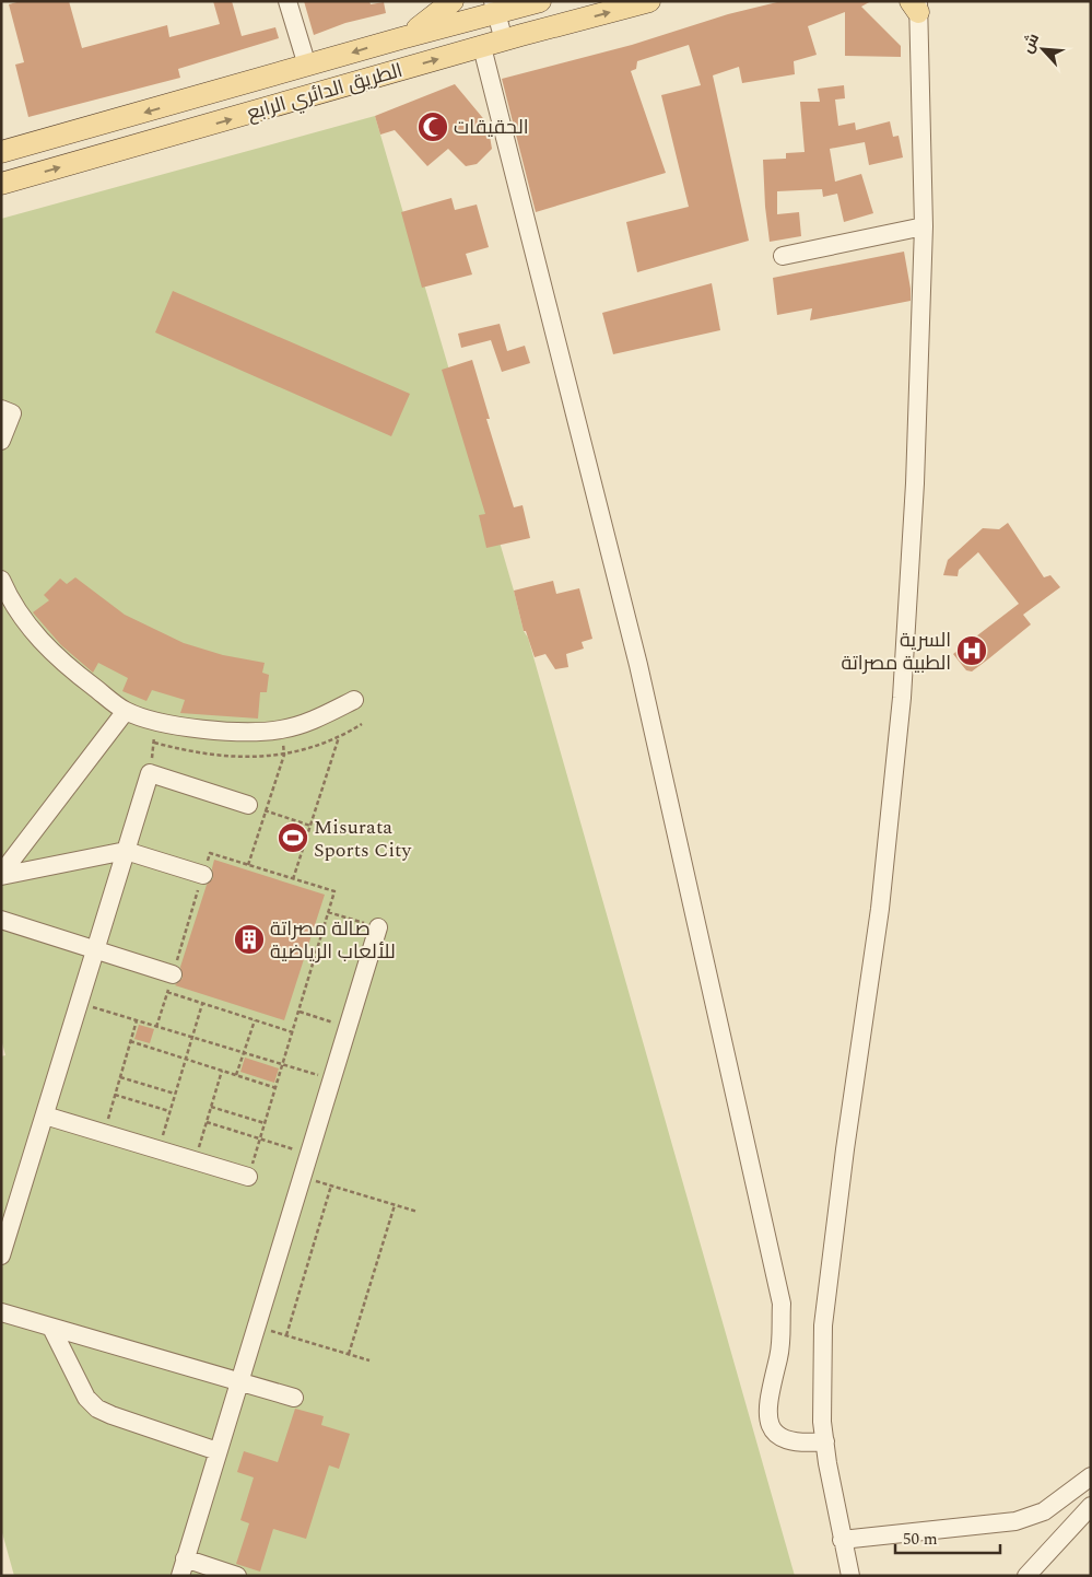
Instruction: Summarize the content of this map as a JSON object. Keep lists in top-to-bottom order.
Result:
{
  "streets": {
    "main road": ["الطريق الدائري الرابع"]
  },
  "places": {
    "mosque": ["الحقيقات"],
    "hospital": ["السرية الطبية مصراتة"],
    "sports": ["Misurata Sports City"],
    "building": ["صالة مصراتة للألعاب الرياضية"]
  },
  "scale_bar": "50 m",
  "north": "top left"
}
